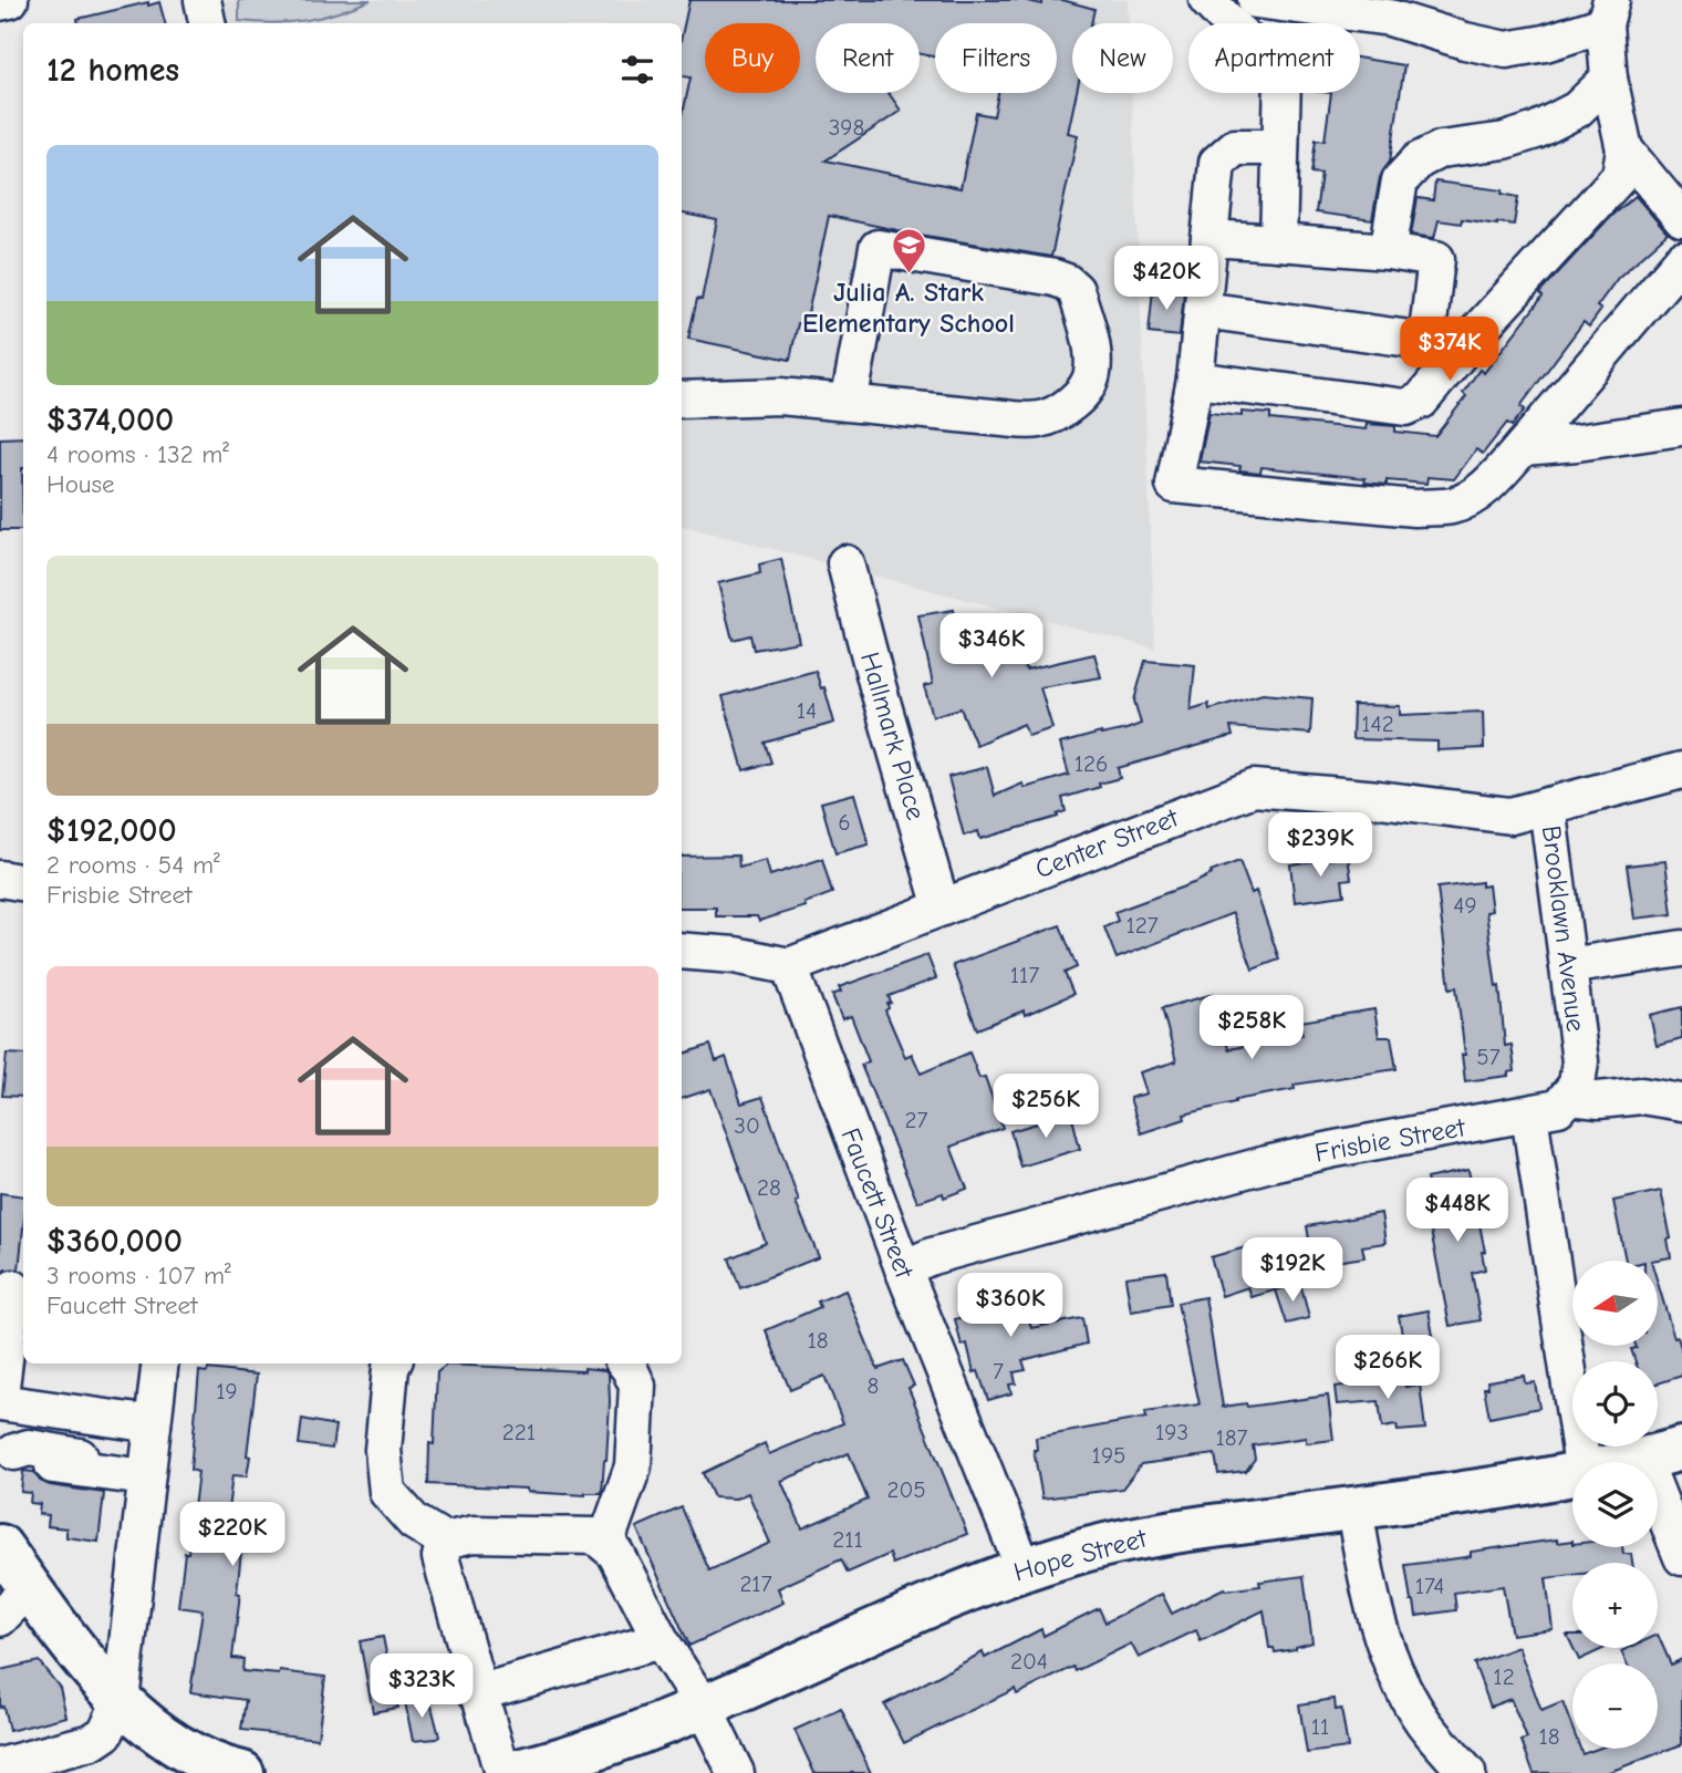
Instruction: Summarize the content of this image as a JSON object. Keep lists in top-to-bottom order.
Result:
{
  "streets": {
    "main road": ["Hope Street"],
    "street": [
      "Hallmark Place",
      "Center Street",
      "Brooklawn Avenue",
      "Frisbie Street",
      "Faucett Street"
    ]
  },
  "crossings": [
    ["Hallmark Place", "Center Street"],
    ["Center Street", "Brooklawn Avenue"],
    ["Center Street", "Faucett Street"],
    ["Frisbie Street", "Faucett Street"],
    ["Faucett Street", "Hope Street"]
  ],
  "places": {
    "school or university": ["Julia A. Stark Elementary School"]
  },
  "house_numbers": [
    "398",
    "14",
    "142",
    "126",
    "6",
    "49",
    "127",
    "117",
    "57",
    "27",
    "30",
    "28",
    "18",
    "7",
    "8",
    "19",
    "221",
    "193",
    "187",
    "195",
    "205",
    "211",
    "217",
    "174",
    "204",
    "12",
    "11",
    "18"
  ],
  "north": "left",
  "page": {
    "chip": [
      "Buy",
      "Rent",
      "Filters",
      "New",
      "Apartment"
    ],
    "heading": "12 homes",
    "list": [
      {
        "name": "$374,000",
        "note": "4 rooms · 132 m² · House"
      },
      {
        "name": "$192,000",
        "note": "2 rooms · 54 m² · Frisbie Street"
      },
      {
        "name": "$360,000",
        "note": "3 rooms · 107 m² · Faucett Street"
      }
    ],
    "price": [
      "$420K",
      "$374K",
      "$346K",
      "$239K",
      "$258K",
      "$256K",
      "$448K",
      "$192K",
      "$360K",
      "$266K",
      "$220K",
      "$323K"
    ],
    "map_buttons": ["+", "−"]
  }
}
